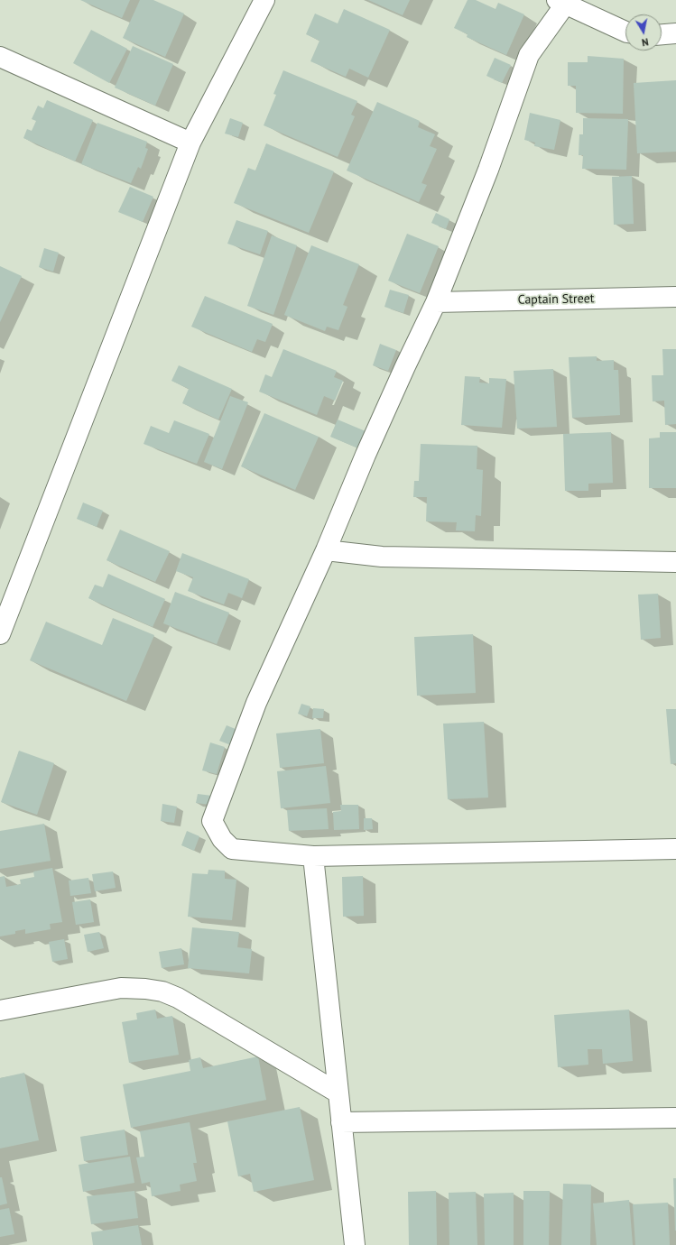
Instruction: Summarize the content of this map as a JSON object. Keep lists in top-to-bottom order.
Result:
{
  "streets": {
    "street": ["Captain Street"]
  },
  "north": "bottom"
}
